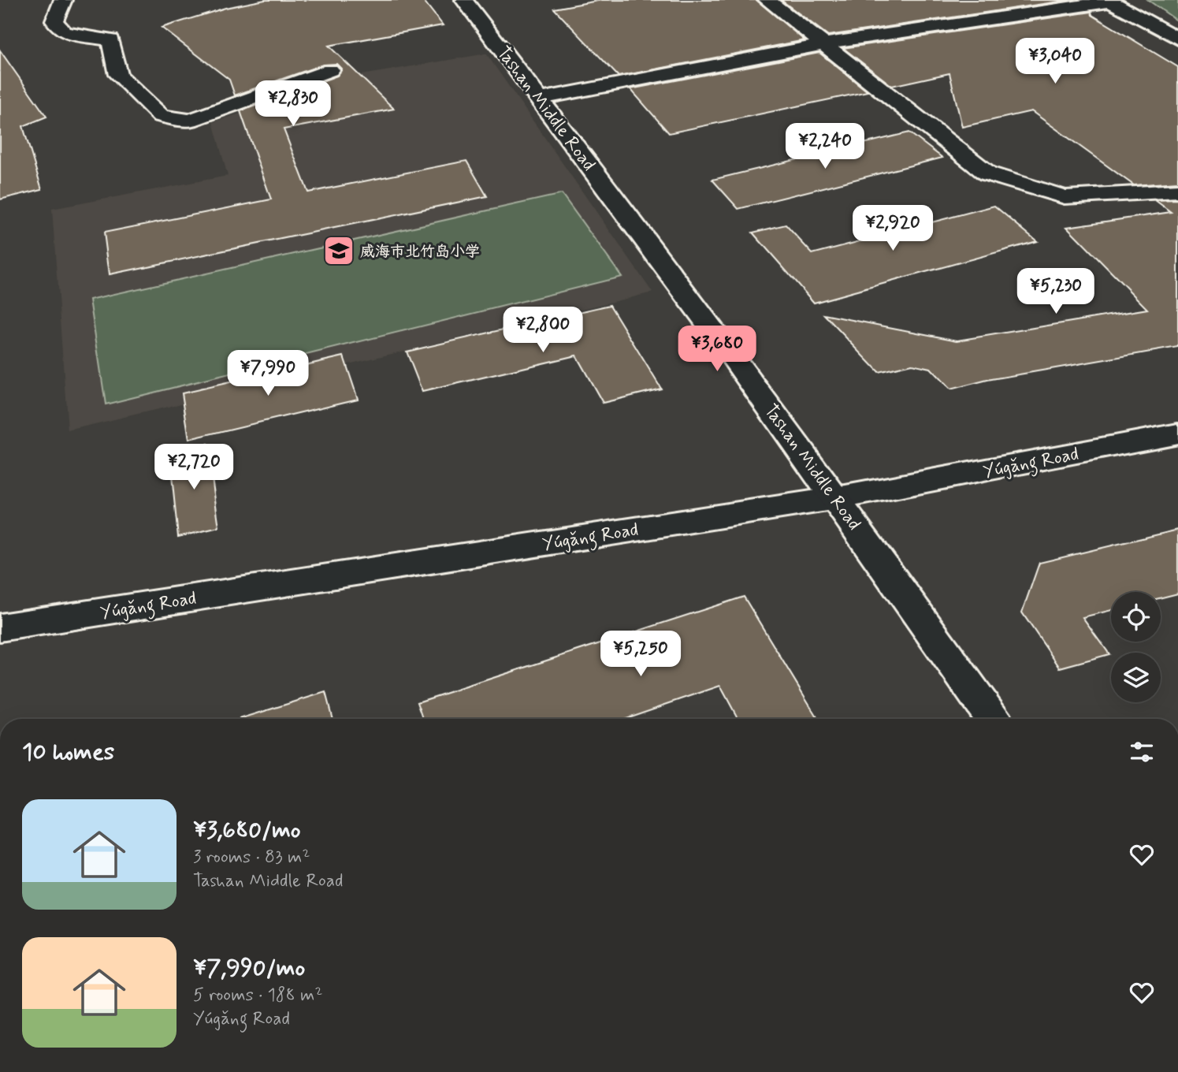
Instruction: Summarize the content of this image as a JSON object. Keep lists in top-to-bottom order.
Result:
{
  "streets": {
    "street": ["Tashan Middle Road", "Yúgǎng Road"]
  },
  "crossings": [
    ["Tashan Middle Road", "Yúgǎng Road"]
  ],
  "places": {
    "school or university": ["威海市北竹岛小学"]
  },
  "page": {
    "price": [
      "¥3,040",
      "¥2,830",
      "¥2,240",
      "¥2,920",
      "¥5,230",
      "¥2,800",
      "¥3,680",
      "¥7,990",
      "¥2,720",
      "¥5,250"
    ],
    "heading": "10 homes",
    "list": [
      {
        "name": "¥3,680/mo",
        "note": "3 rooms · 83 m² · Tashan Middle Road"
      },
      {
        "name": "¥7,990/mo",
        "note": "5 rooms · 188 m² · Yúgǎng Road"
      }
    ]
  }
}
